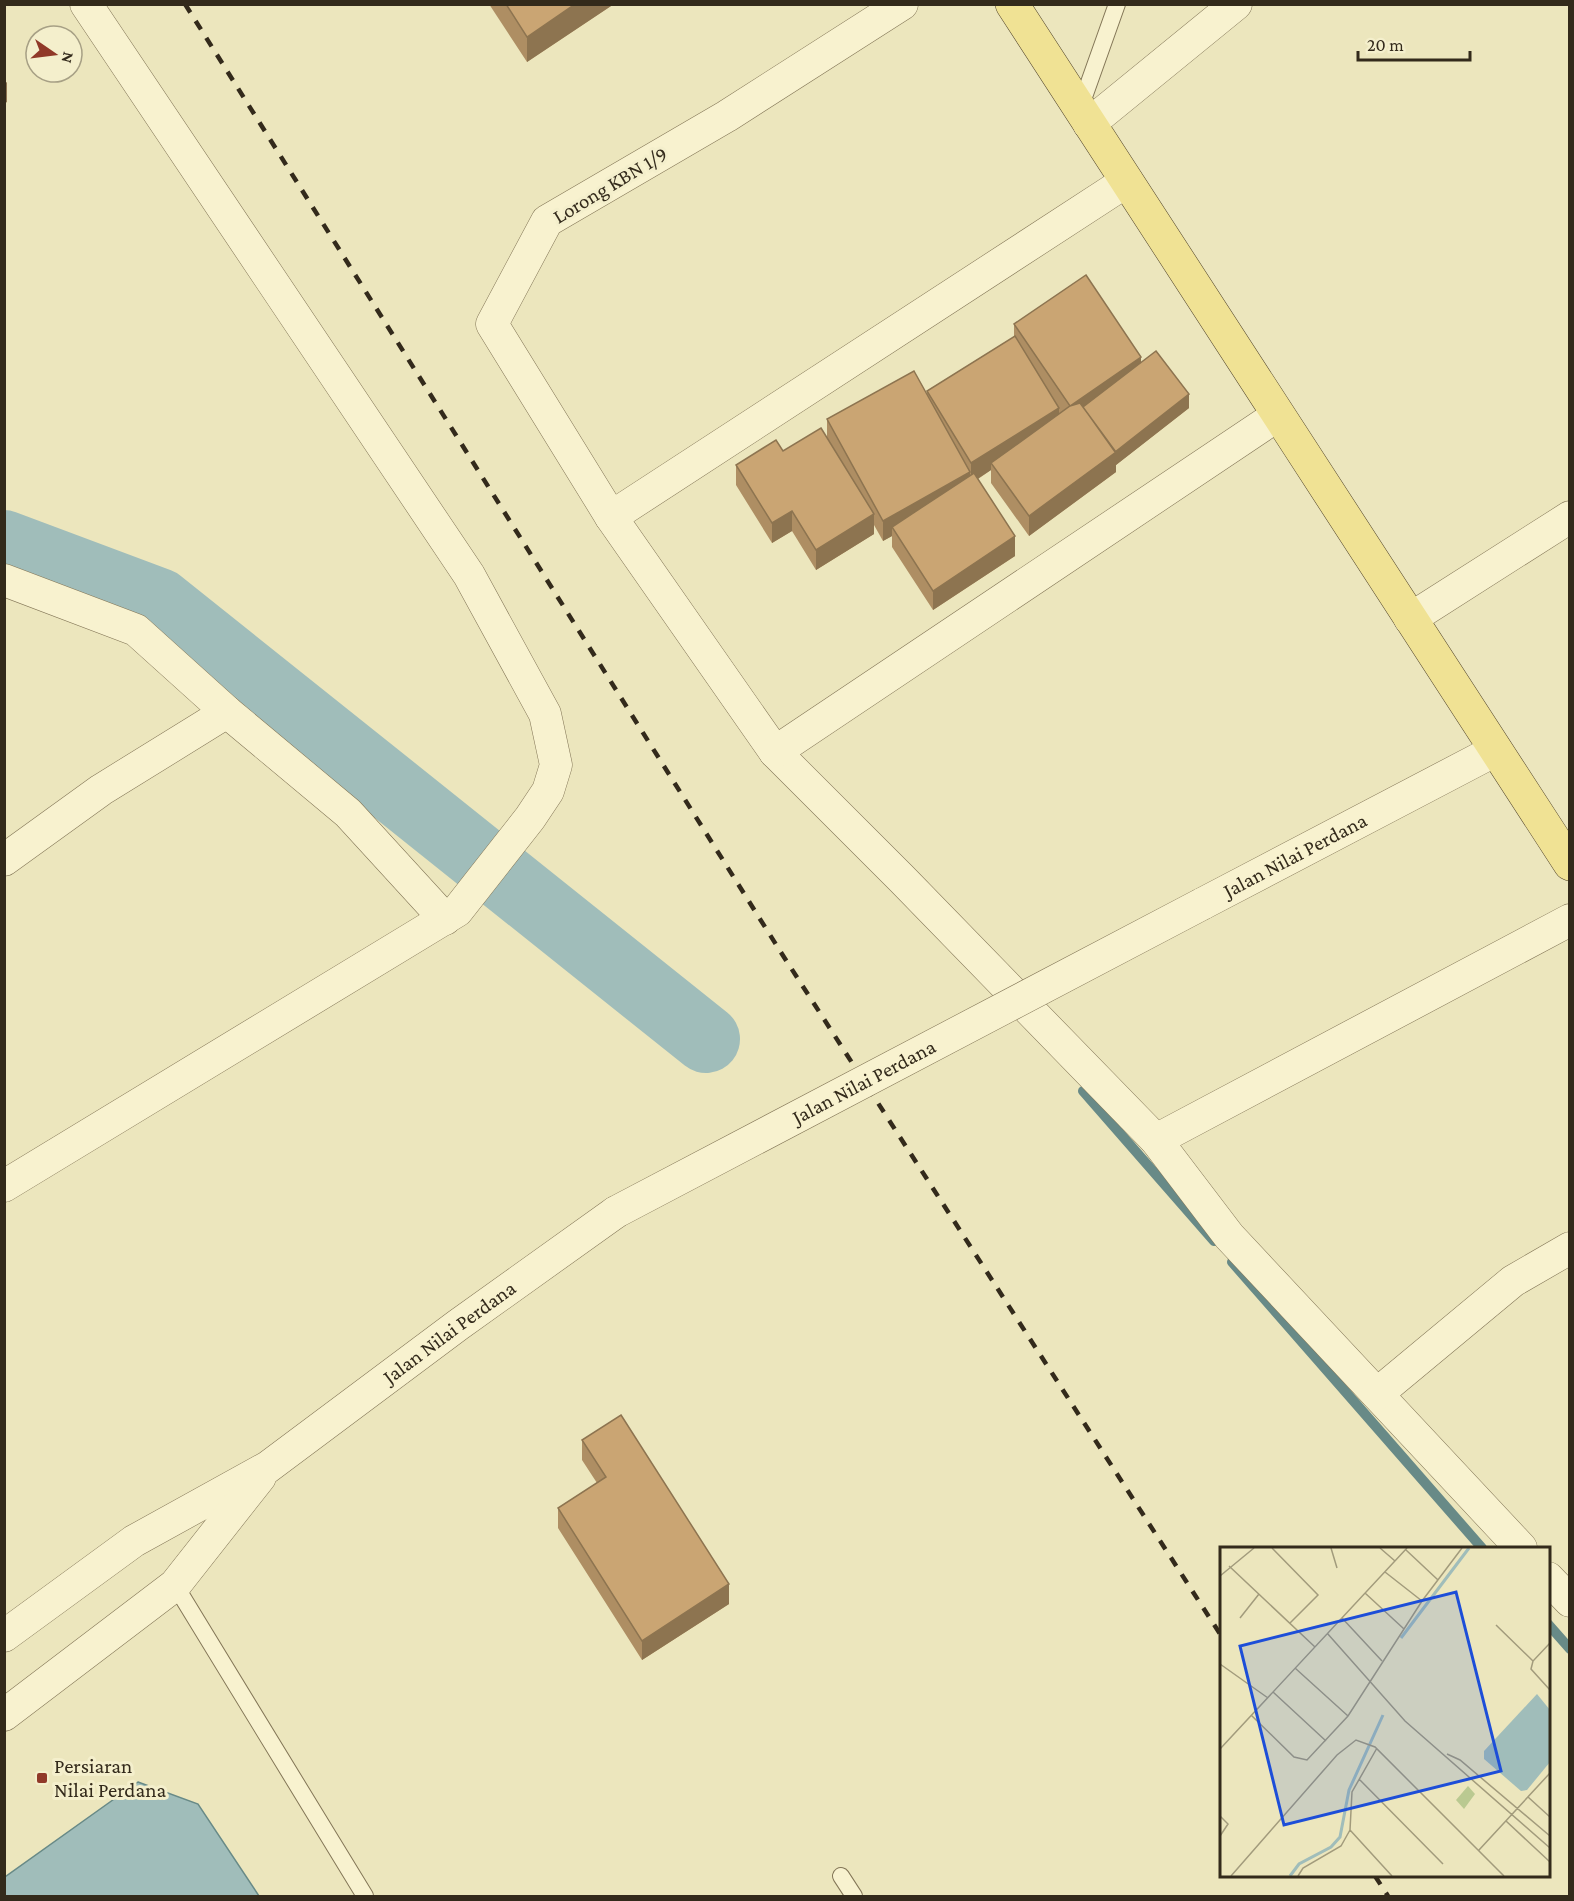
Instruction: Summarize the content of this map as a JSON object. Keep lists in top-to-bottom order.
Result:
{
  "streets": {
    "street": ["Lorong KBN 1/9", "Jalan Nilai Perdana"]
  },
  "places": {
    "transit": ["Persiaran Nilai Perdana"]
  },
  "scale_bar": "20 m",
  "north": "right"
}
